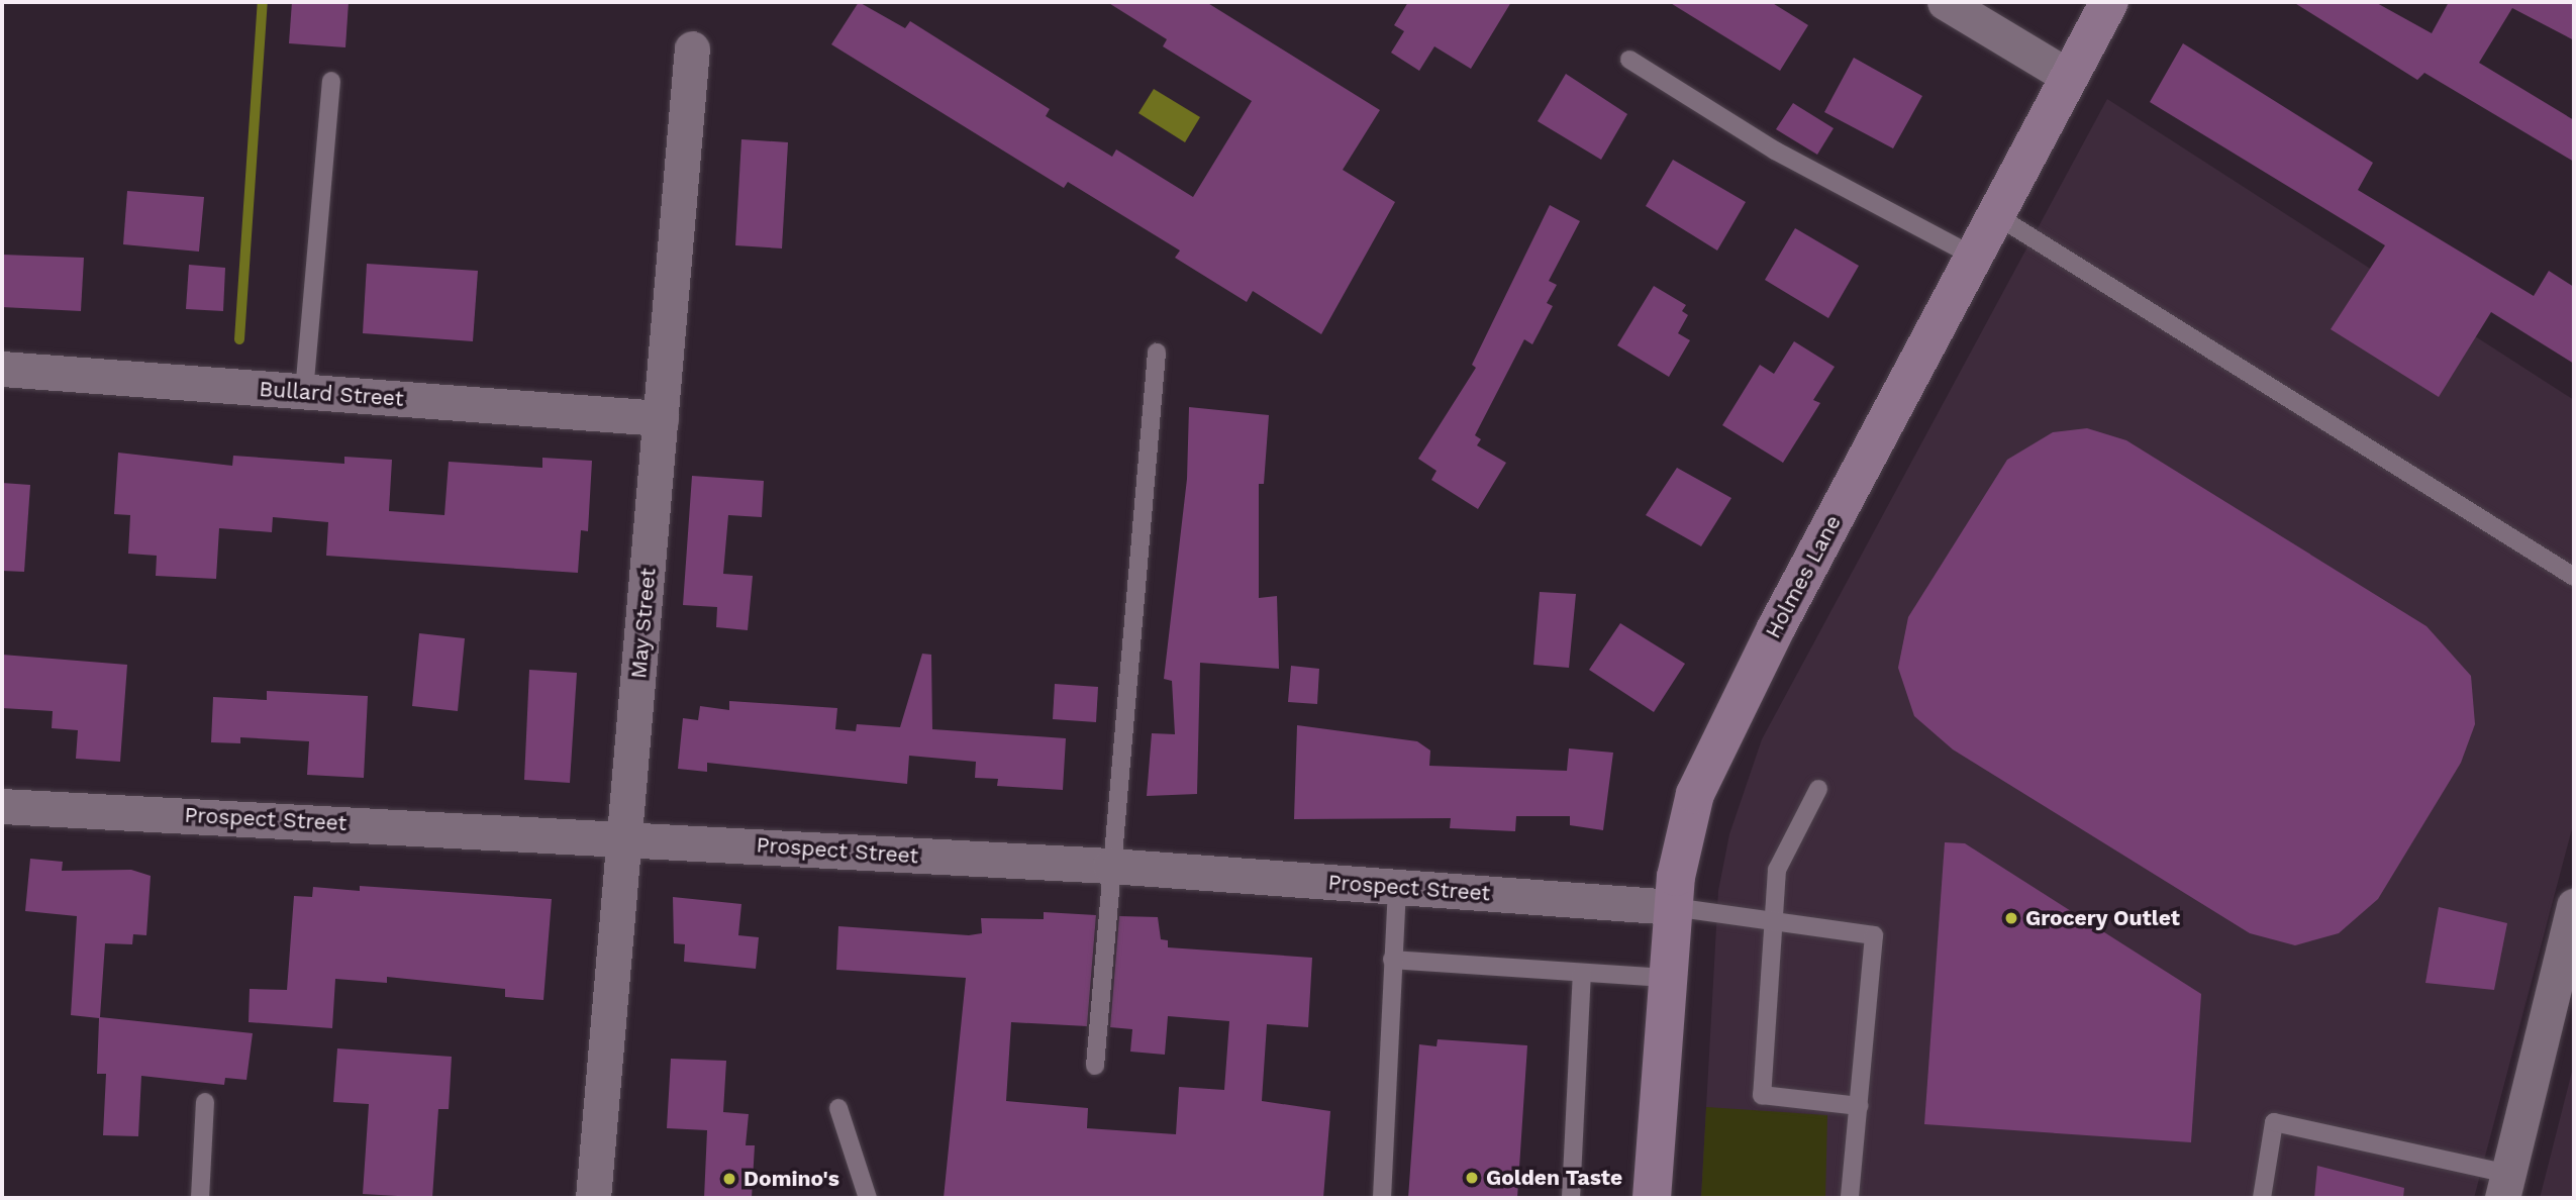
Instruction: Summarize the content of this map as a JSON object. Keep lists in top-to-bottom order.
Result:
{
  "streets": {
    "street": [
      "Bullard Street",
      "Holmes Lane",
      "May Street",
      "Prospect Street"
    ]
  },
  "crossings": [
    ["Bullard Street", "May Street"],
    ["Holmes Lane", "Prospect Street"],
    ["May Street", "Prospect Street"]
  ],
  "places": ["Grocery Outlet", "Golden Taste", "Domino's"]
}
